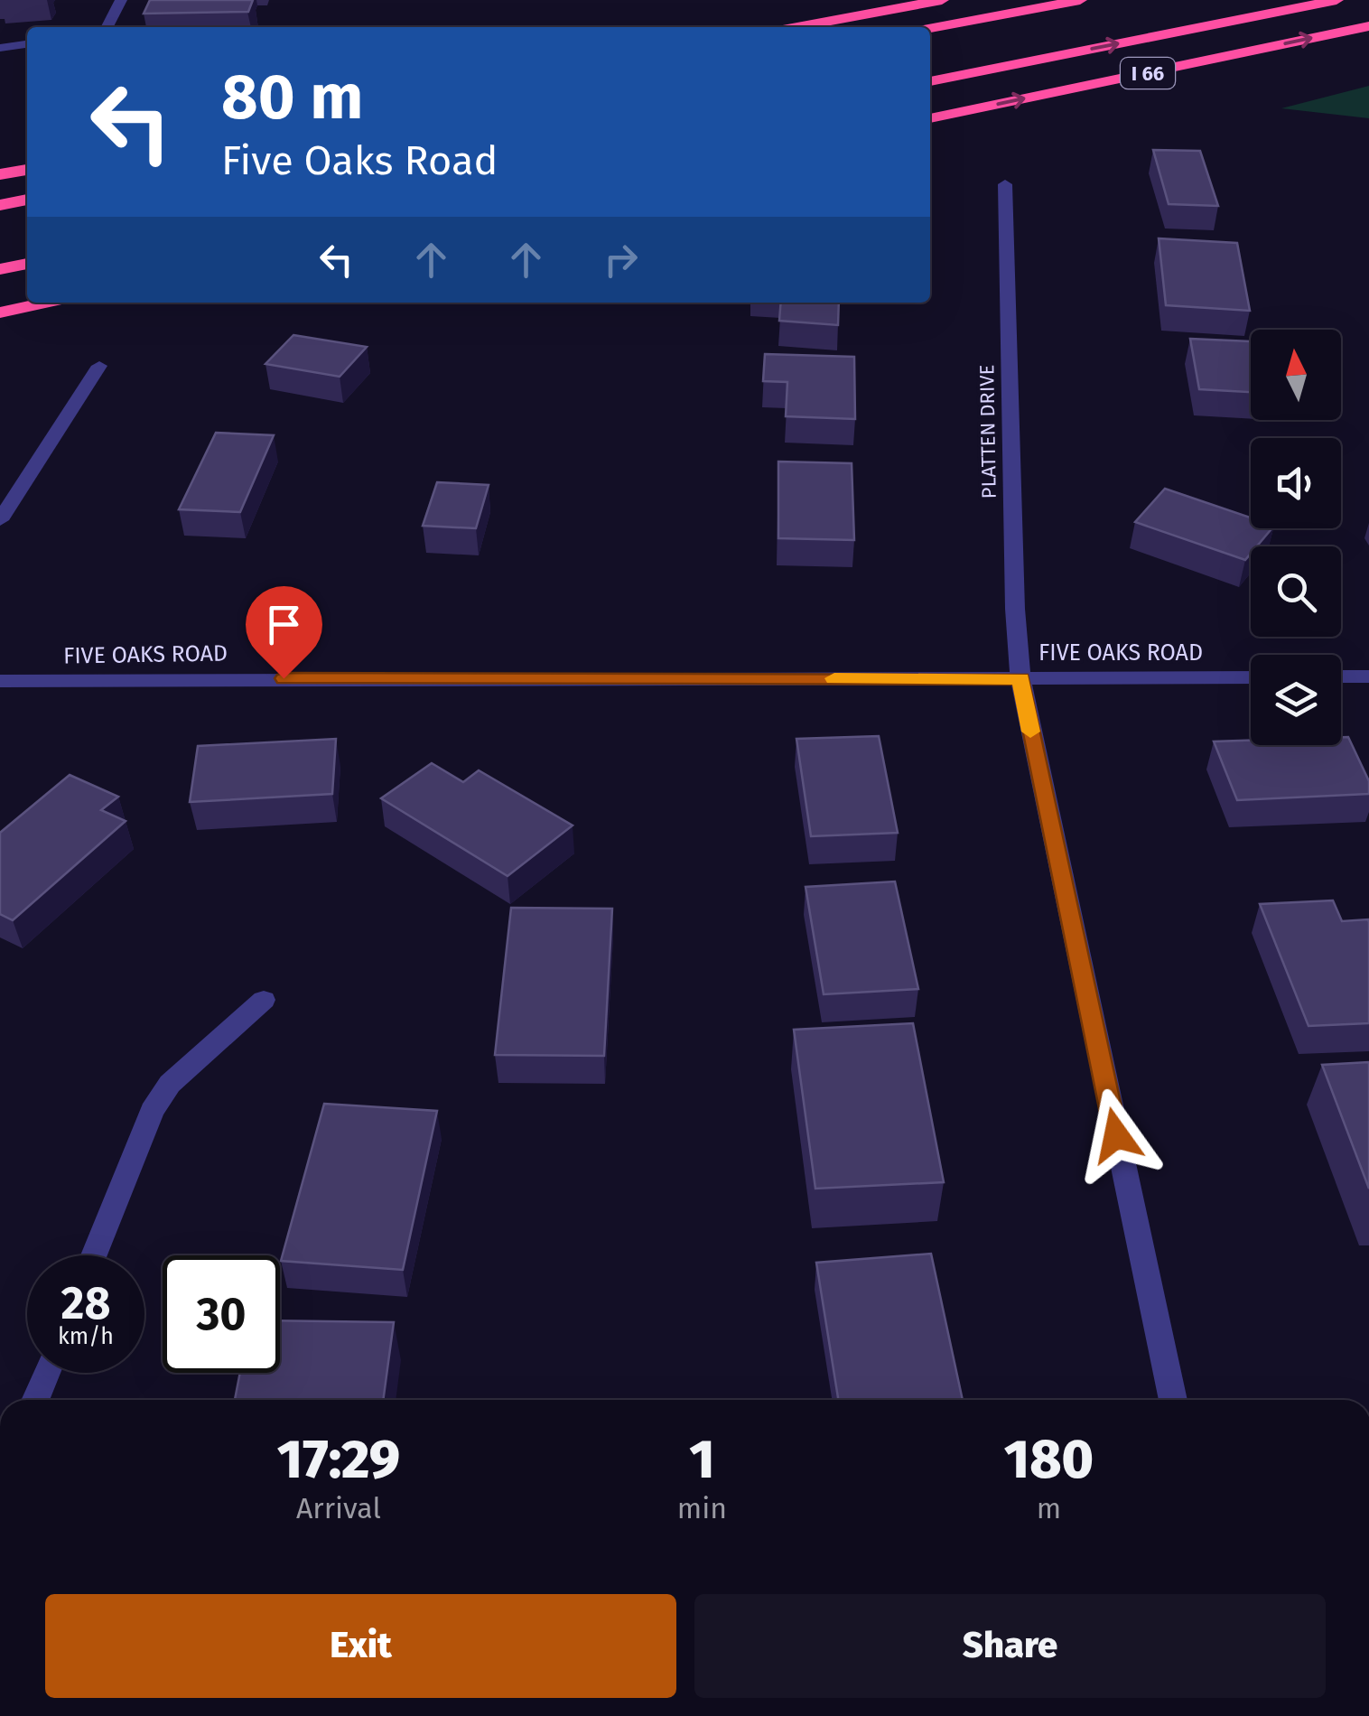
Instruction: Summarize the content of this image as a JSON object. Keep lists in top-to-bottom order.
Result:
{
  "streets": {
    "highway": ["I 66"],
    "street": ["PLATTEN DRIVE", "FIVE OAKS ROAD"]
  },
  "crossings": [
    ["PLATTEN DRIVE", "FIVE OAKS ROAD"]
  ],
  "north": "top",
  "page": {
    "turn": ["80 m", "Five Oaks Road"],
    "speed": "28 km/h",
    "limit": "30",
    "eta": [
      "17:29",
      "Arrival",
      "1",
      "min",
      "180",
      "m"
    ],
    "buttons": ["Exit", "Share"]
  }
}
